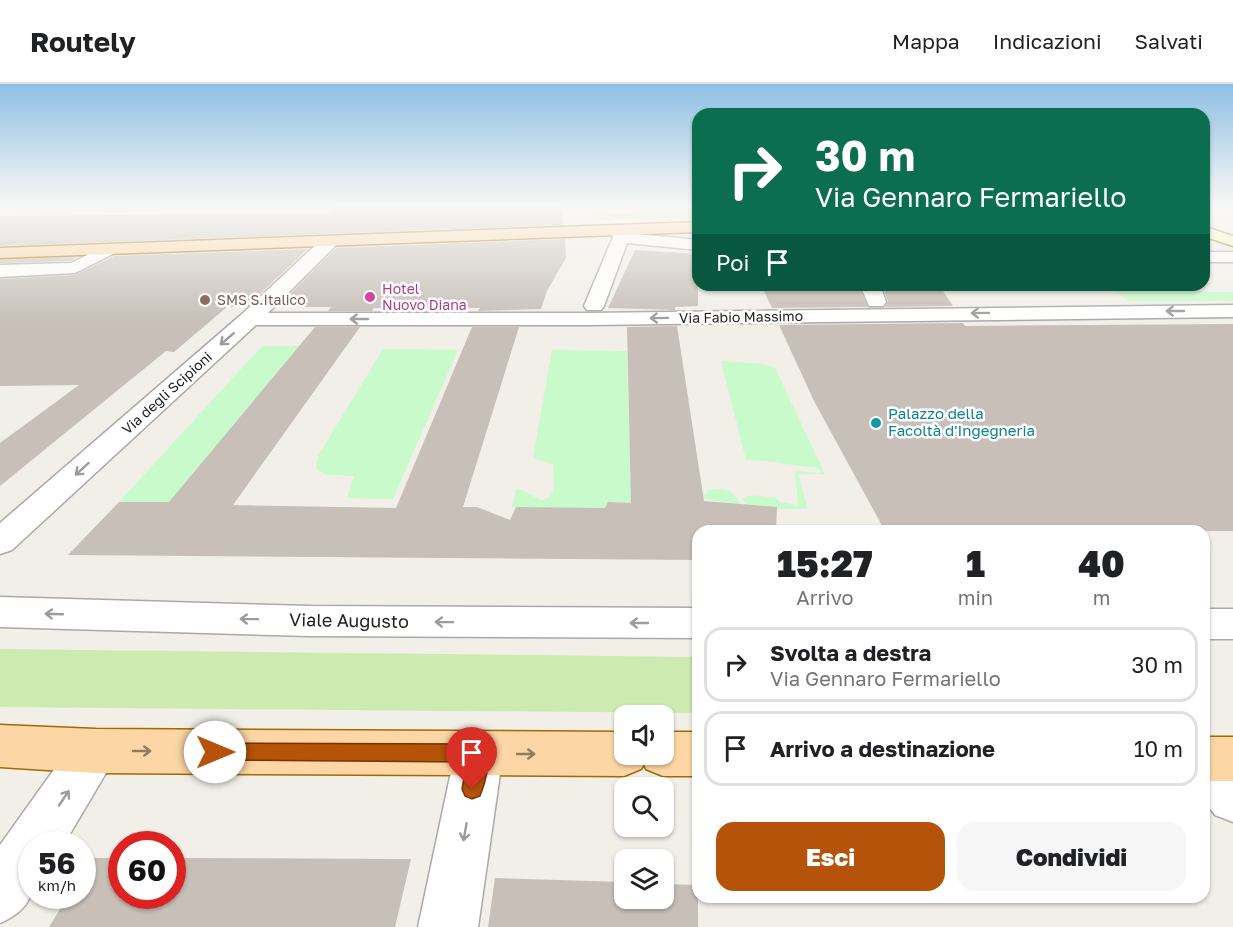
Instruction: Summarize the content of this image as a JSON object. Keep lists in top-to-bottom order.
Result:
{
  "streets": {
    "street": ["Via Fabio Massimo", "Via degli Scipioni", "Viale Augusto"]
  },
  "crossings": [
    ["Via Fabio Massimo", "Via degli Scipioni"]
  ],
  "one_way": ["Via Fabio Massimo", "Via degli Scipioni", "Viale Augusto"],
  "places": ["Hotel Nuovo Diana", "SMS S.Italico", "Palazzo della Facoltà d'Ingegneria"],
  "page": {
    "header": "Routely",
    "nav": ["Mappa", "Indicazioni", "Salvati"],
    "turn": ["30 m", "Via Gennaro Fermariello"],
    "then": "Poi",
    "eta": [
      "15:27",
      "Arrivo",
      "1",
      "min",
      "40",
      "m"
    ],
    "list": [
      {
        "name": "Svolta a destra",
        "note": "Via Gennaro Fermariello",
        "value": "30 m"
      },
      {
        "name": "Arrivo a destinazione",
        "value": "10 m"
      }
    ],
    "buttons": ["Esci", "Condividi"],
    "speed": "56 km/h",
    "limit": "60"
  }
}
